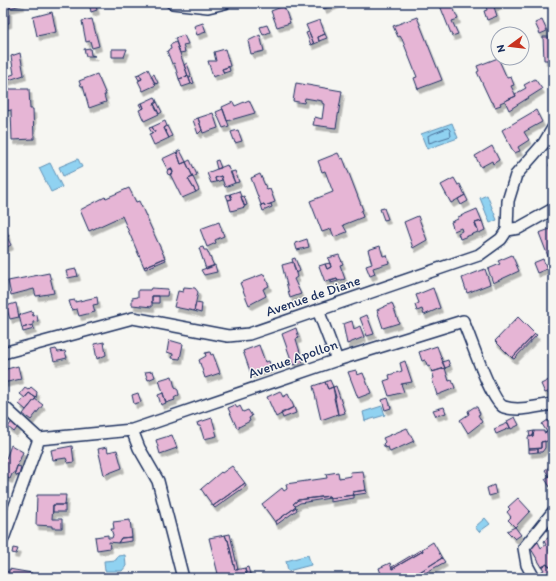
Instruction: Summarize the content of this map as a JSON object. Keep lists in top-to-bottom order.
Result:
{
  "streets": {
    "street": ["Avenue de Diane", "Avenue Apollon"]
  },
  "north": "left"
}
